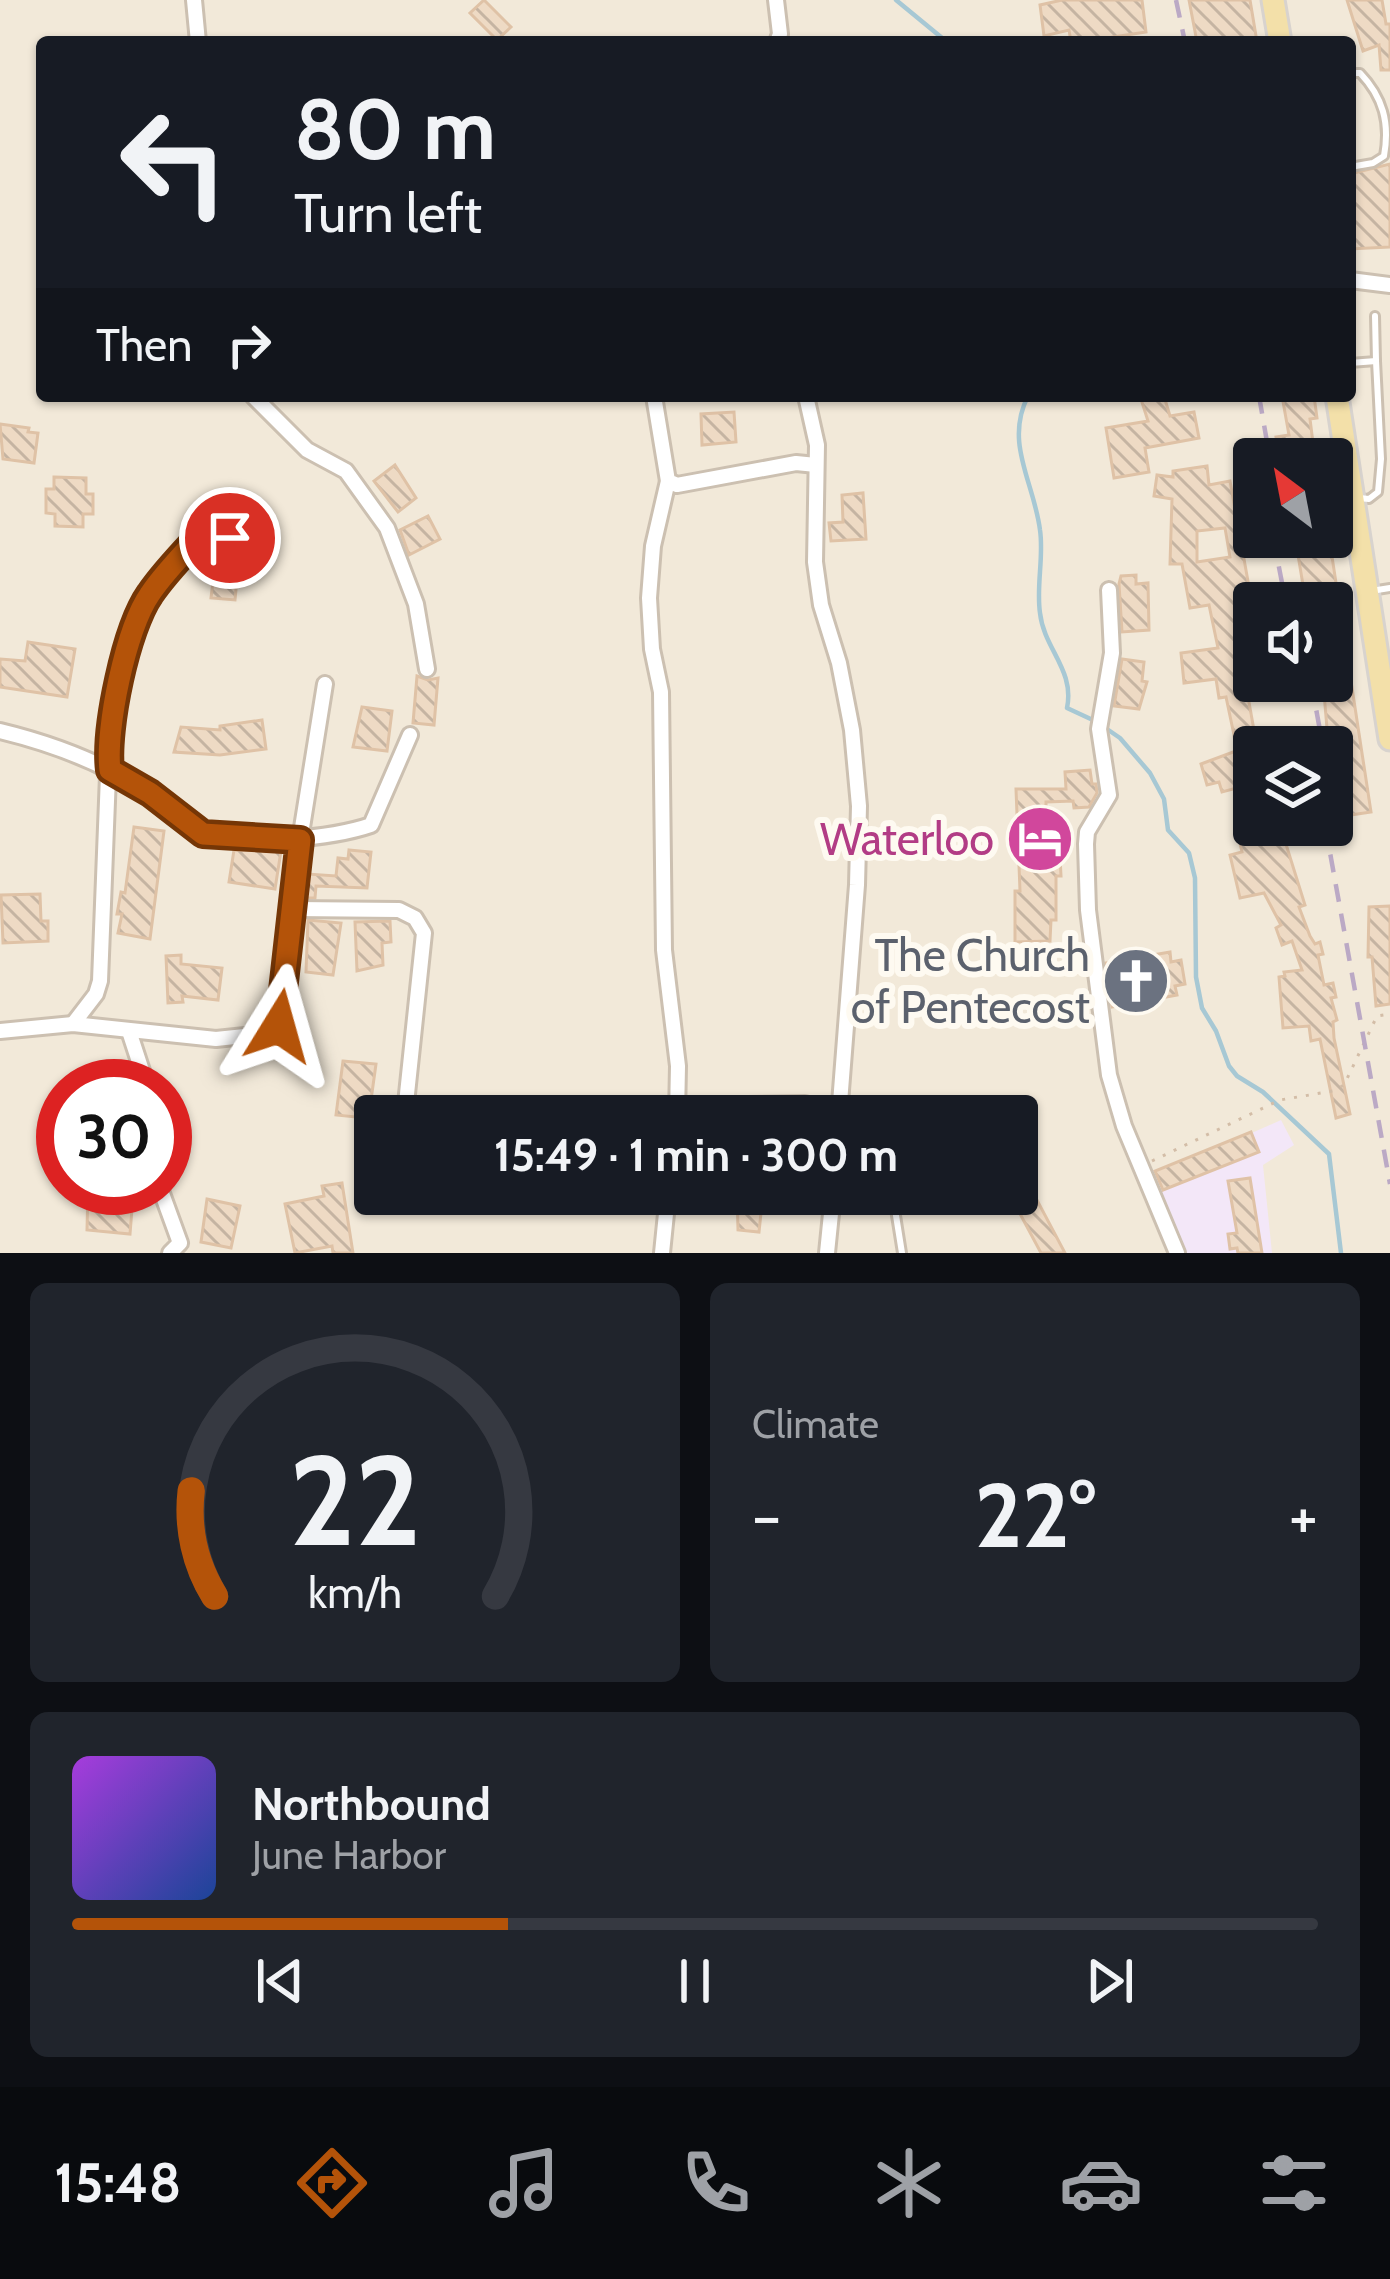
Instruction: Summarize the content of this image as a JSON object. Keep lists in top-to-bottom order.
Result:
{
  "places": {
    "hotel": ["Waterloo"],
    "church": ["The Church of Pentecost"]
  },
  "north": "top left",
  "page": {
    "turn": ["80 m", "Turn left"],
    "then": "Then",
    "limit": "30",
    "trip": "15:49 · 1 min · 300 m",
    "tile": "Climate",
    "heat": ["−", "22°", "+"],
    "song": ["Northbound", "June Harbor"],
    "tabs": "15:48",
    "gauge": ["22", "km/h"]
  }
}
